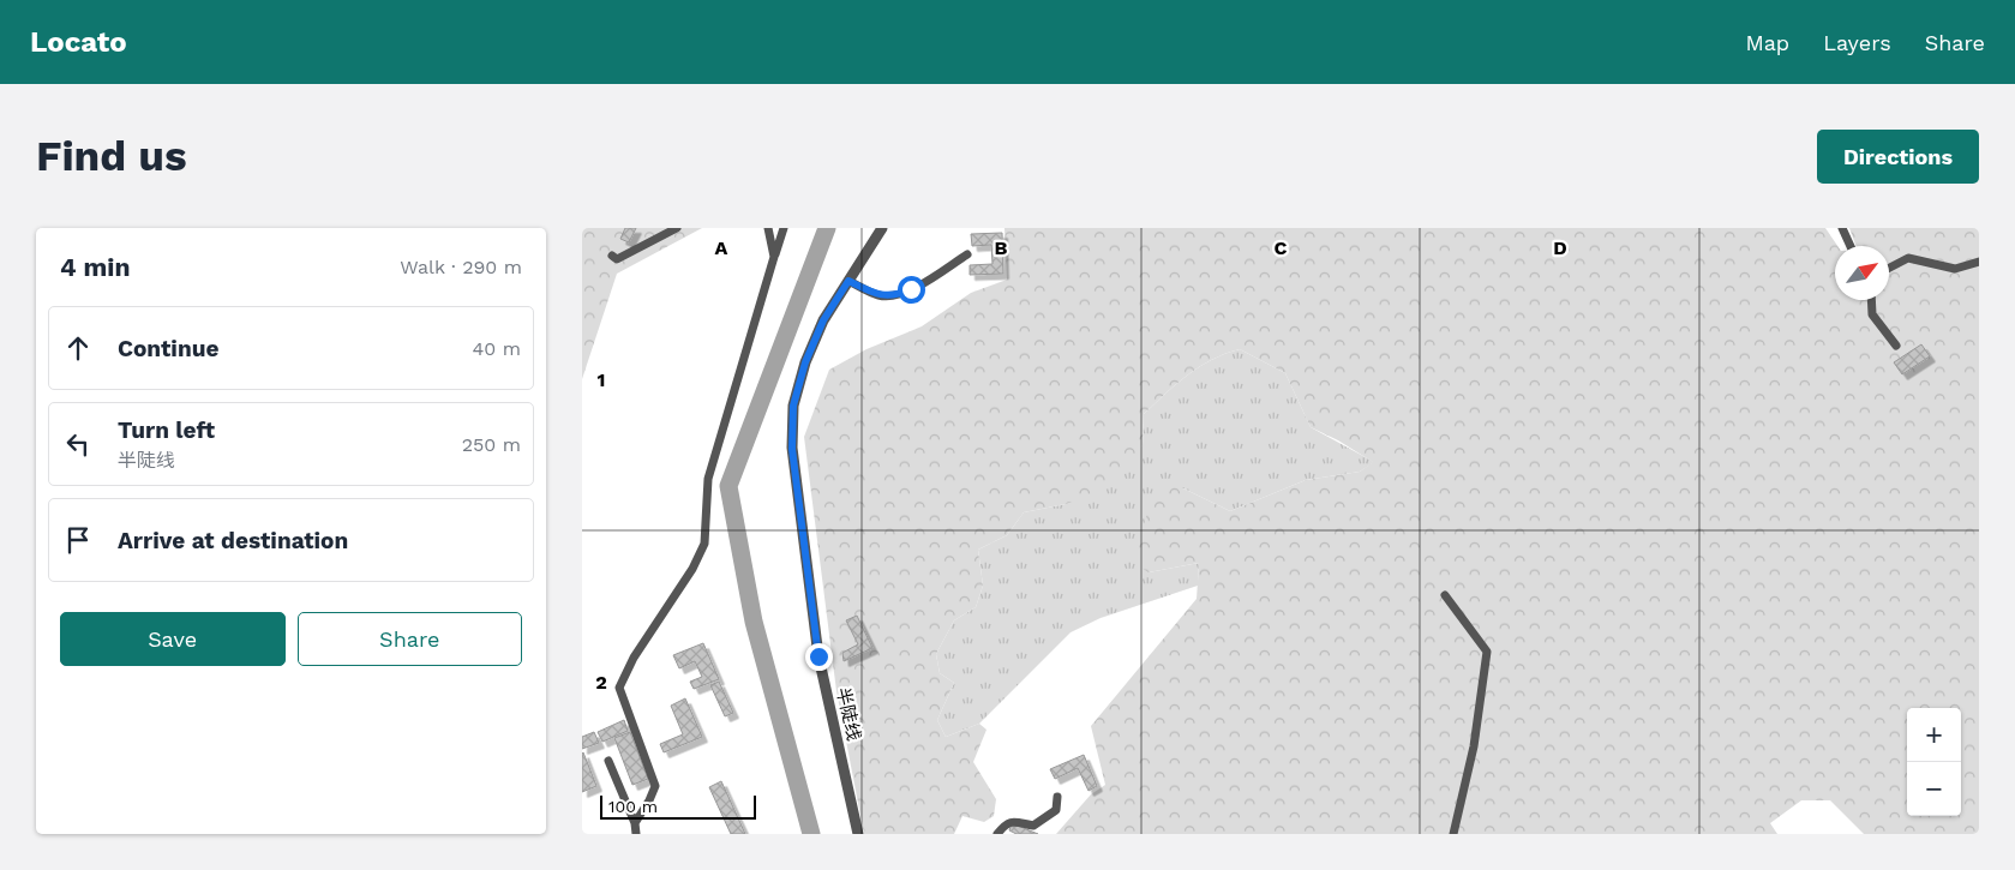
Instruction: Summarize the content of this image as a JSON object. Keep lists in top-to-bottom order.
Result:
{
  "streets": {
    "street": ["半陡线"]
  },
  "scale_bar": "100 m",
  "north": "top right",
  "page": {
    "header": "Locato",
    "nav": ["Map", "Layers", "Share"],
    "buttons": [
      "Directions",
      ["Save", "Share"]
    ],
    "title": "Find us",
    "heading": ["4 min", "Walk · 290 m"],
    "list": [
      ["Continue", "40 m"],
      ["Turn left", "半陡线", "250 m"],
      "Arrive at destination"
    ],
    "map_buttons": ["+", "−"],
    "scale": "100 m"
  },
  "grid": {
    "columns": [
      "A",
      "B",
      "C",
      "D"
    ],
    "rows": ["1", "2"]
  }
}
